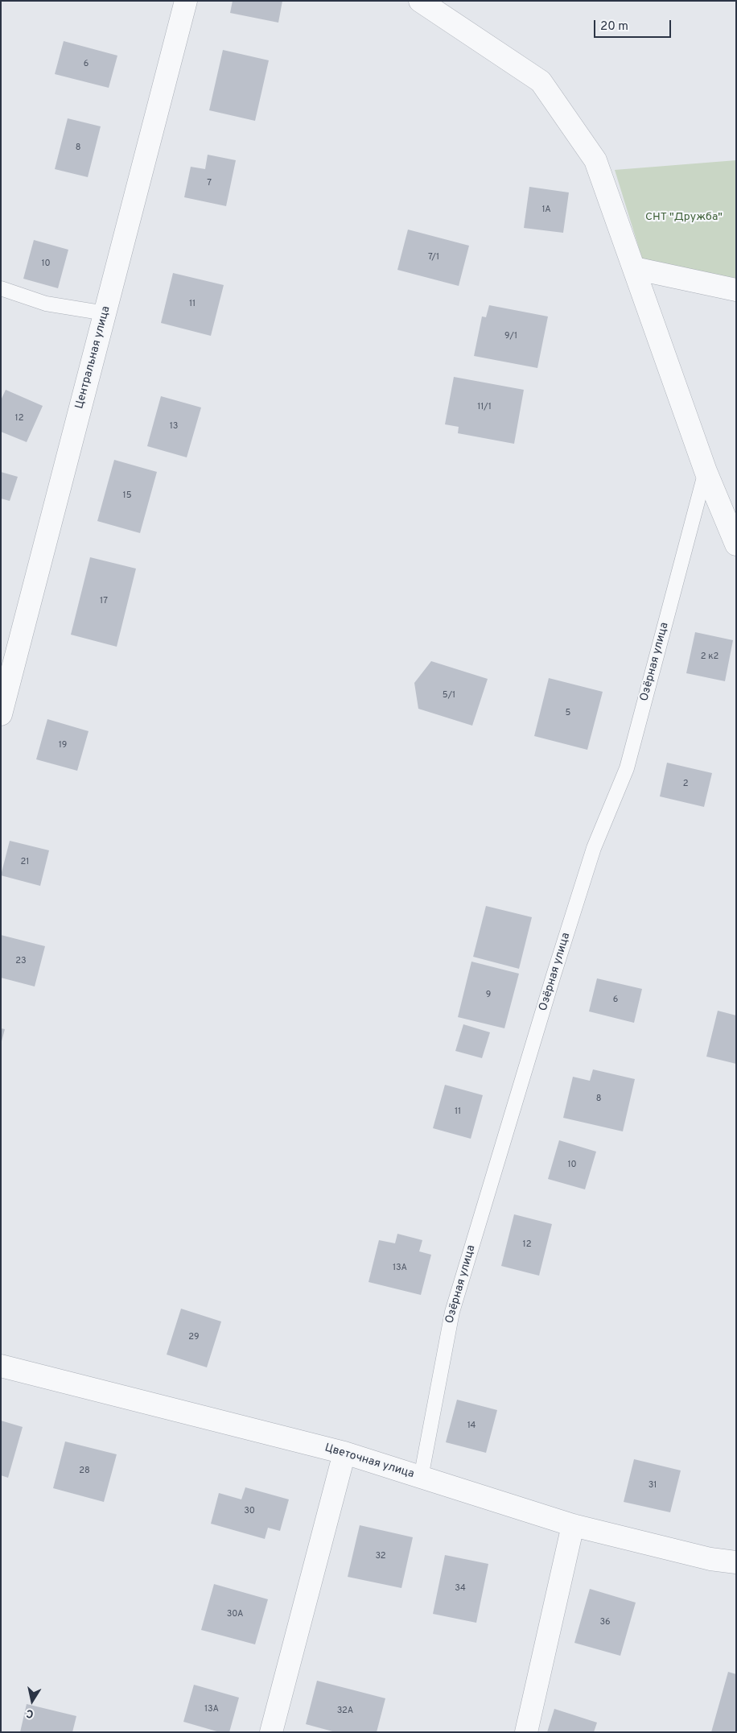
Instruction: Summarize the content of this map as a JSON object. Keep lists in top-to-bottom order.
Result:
{
  "streets": {
    "street": ["Центральная улица", "Цветочная улица"],
    "lane": ["Озёрная улица"]
  },
  "crossings": [
    ["Озёрная улица", "Цветочная улица"]
  ],
  "parks": ["СНТ \"Дружба\""],
  "house_numbers": [
    "6",
    "8",
    "7",
    "1А",
    "7/1",
    "10",
    "11",
    "9/1",
    "11/1",
    "12",
    "13",
    "15",
    "17",
    "2 к2",
    "5/1",
    "5",
    "19",
    "2",
    "21",
    "23",
    "9",
    "6",
    "8",
    "11",
    "10",
    "12",
    "13А",
    "29",
    "14",
    "28",
    "31",
    "30",
    "32",
    "34",
    "30А",
    "36",
    "13А",
    "32А"
  ],
  "scale_bar": "20 m",
  "north": "bottom"
}
